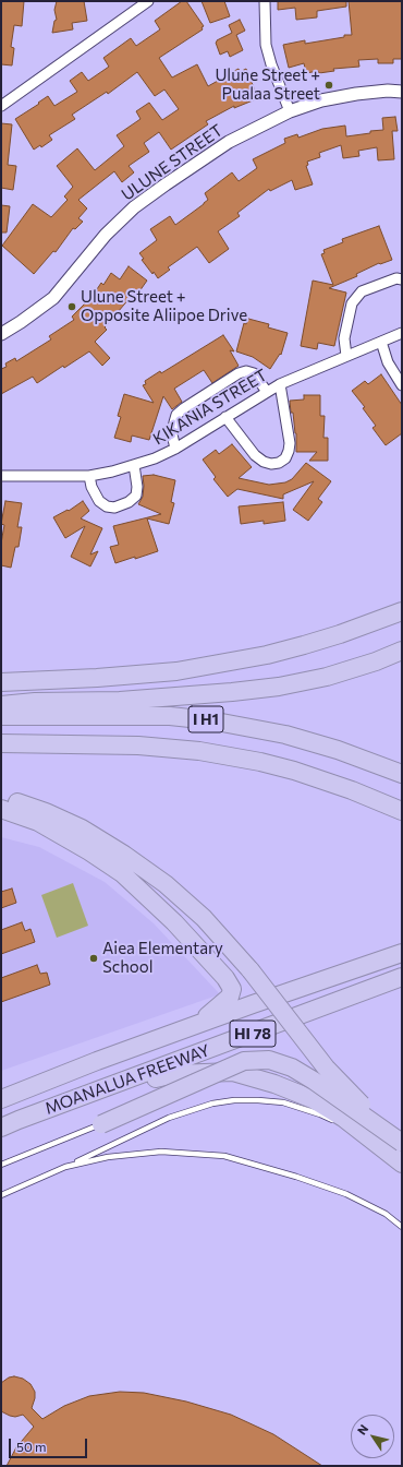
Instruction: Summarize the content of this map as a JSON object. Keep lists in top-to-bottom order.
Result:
{
  "streets": {
    "highway": ["I H1", "HI 78", "MOANALUA FREEWAY"],
    "street": ["ULUNE STREET", "KIKANIA STREET"]
  },
  "crossings": [
    ["HI 78", "MOANALUA FREEWAY"]
  ],
  "places": ["Ulune Street + Pualaa Street", "Ulune Street + Opposite Aliipoe Drive", "Aiea Elementary School"],
  "scale_bar": "50 m",
  "north": "top left"
}
